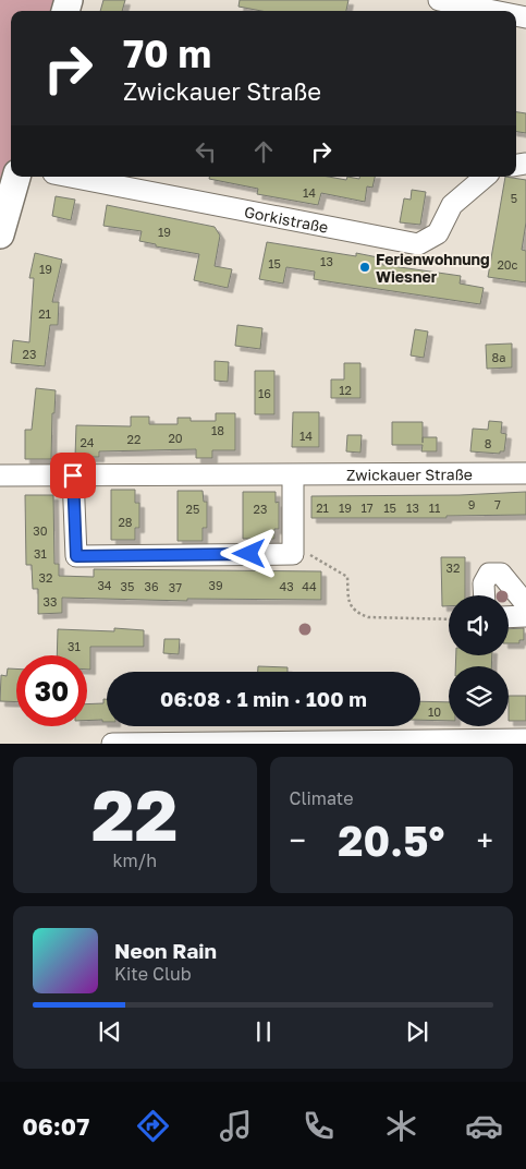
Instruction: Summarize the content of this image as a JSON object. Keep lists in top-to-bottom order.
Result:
{
  "streets": {
    "street": ["Gorkistraße", "Zwickauer Straße"]
  },
  "places": ["Ferienwohnung Wiesner"],
  "house_numbers": [
    "14",
    "5",
    "19",
    "13",
    "15",
    "20c",
    "19",
    "21",
    "23",
    "8a",
    "12",
    "16",
    "18",
    "14",
    "20",
    "22",
    "24",
    "8",
    "9",
    "7",
    "21",
    "19",
    "17",
    "15",
    "13",
    "11",
    "25",
    "23",
    "28",
    "30",
    "31",
    "32",
    "32",
    "34",
    "39",
    "35",
    "36",
    "43",
    "44",
    "37",
    "33",
    "31",
    "10"
  ],
  "page": {
    "turn": ["70 m", "Zwickauer Straße"],
    "limit": "30",
    "trip": "06:08 · 1 min · 100 m",
    "tile": [
      ["22", "km/h"],
      "Climate"
    ],
    "heat": ["−", "20.5°", "+"],
    "song": ["Neon Rain", "Kite Club"],
    "tabs": "06:07"
  }
}
